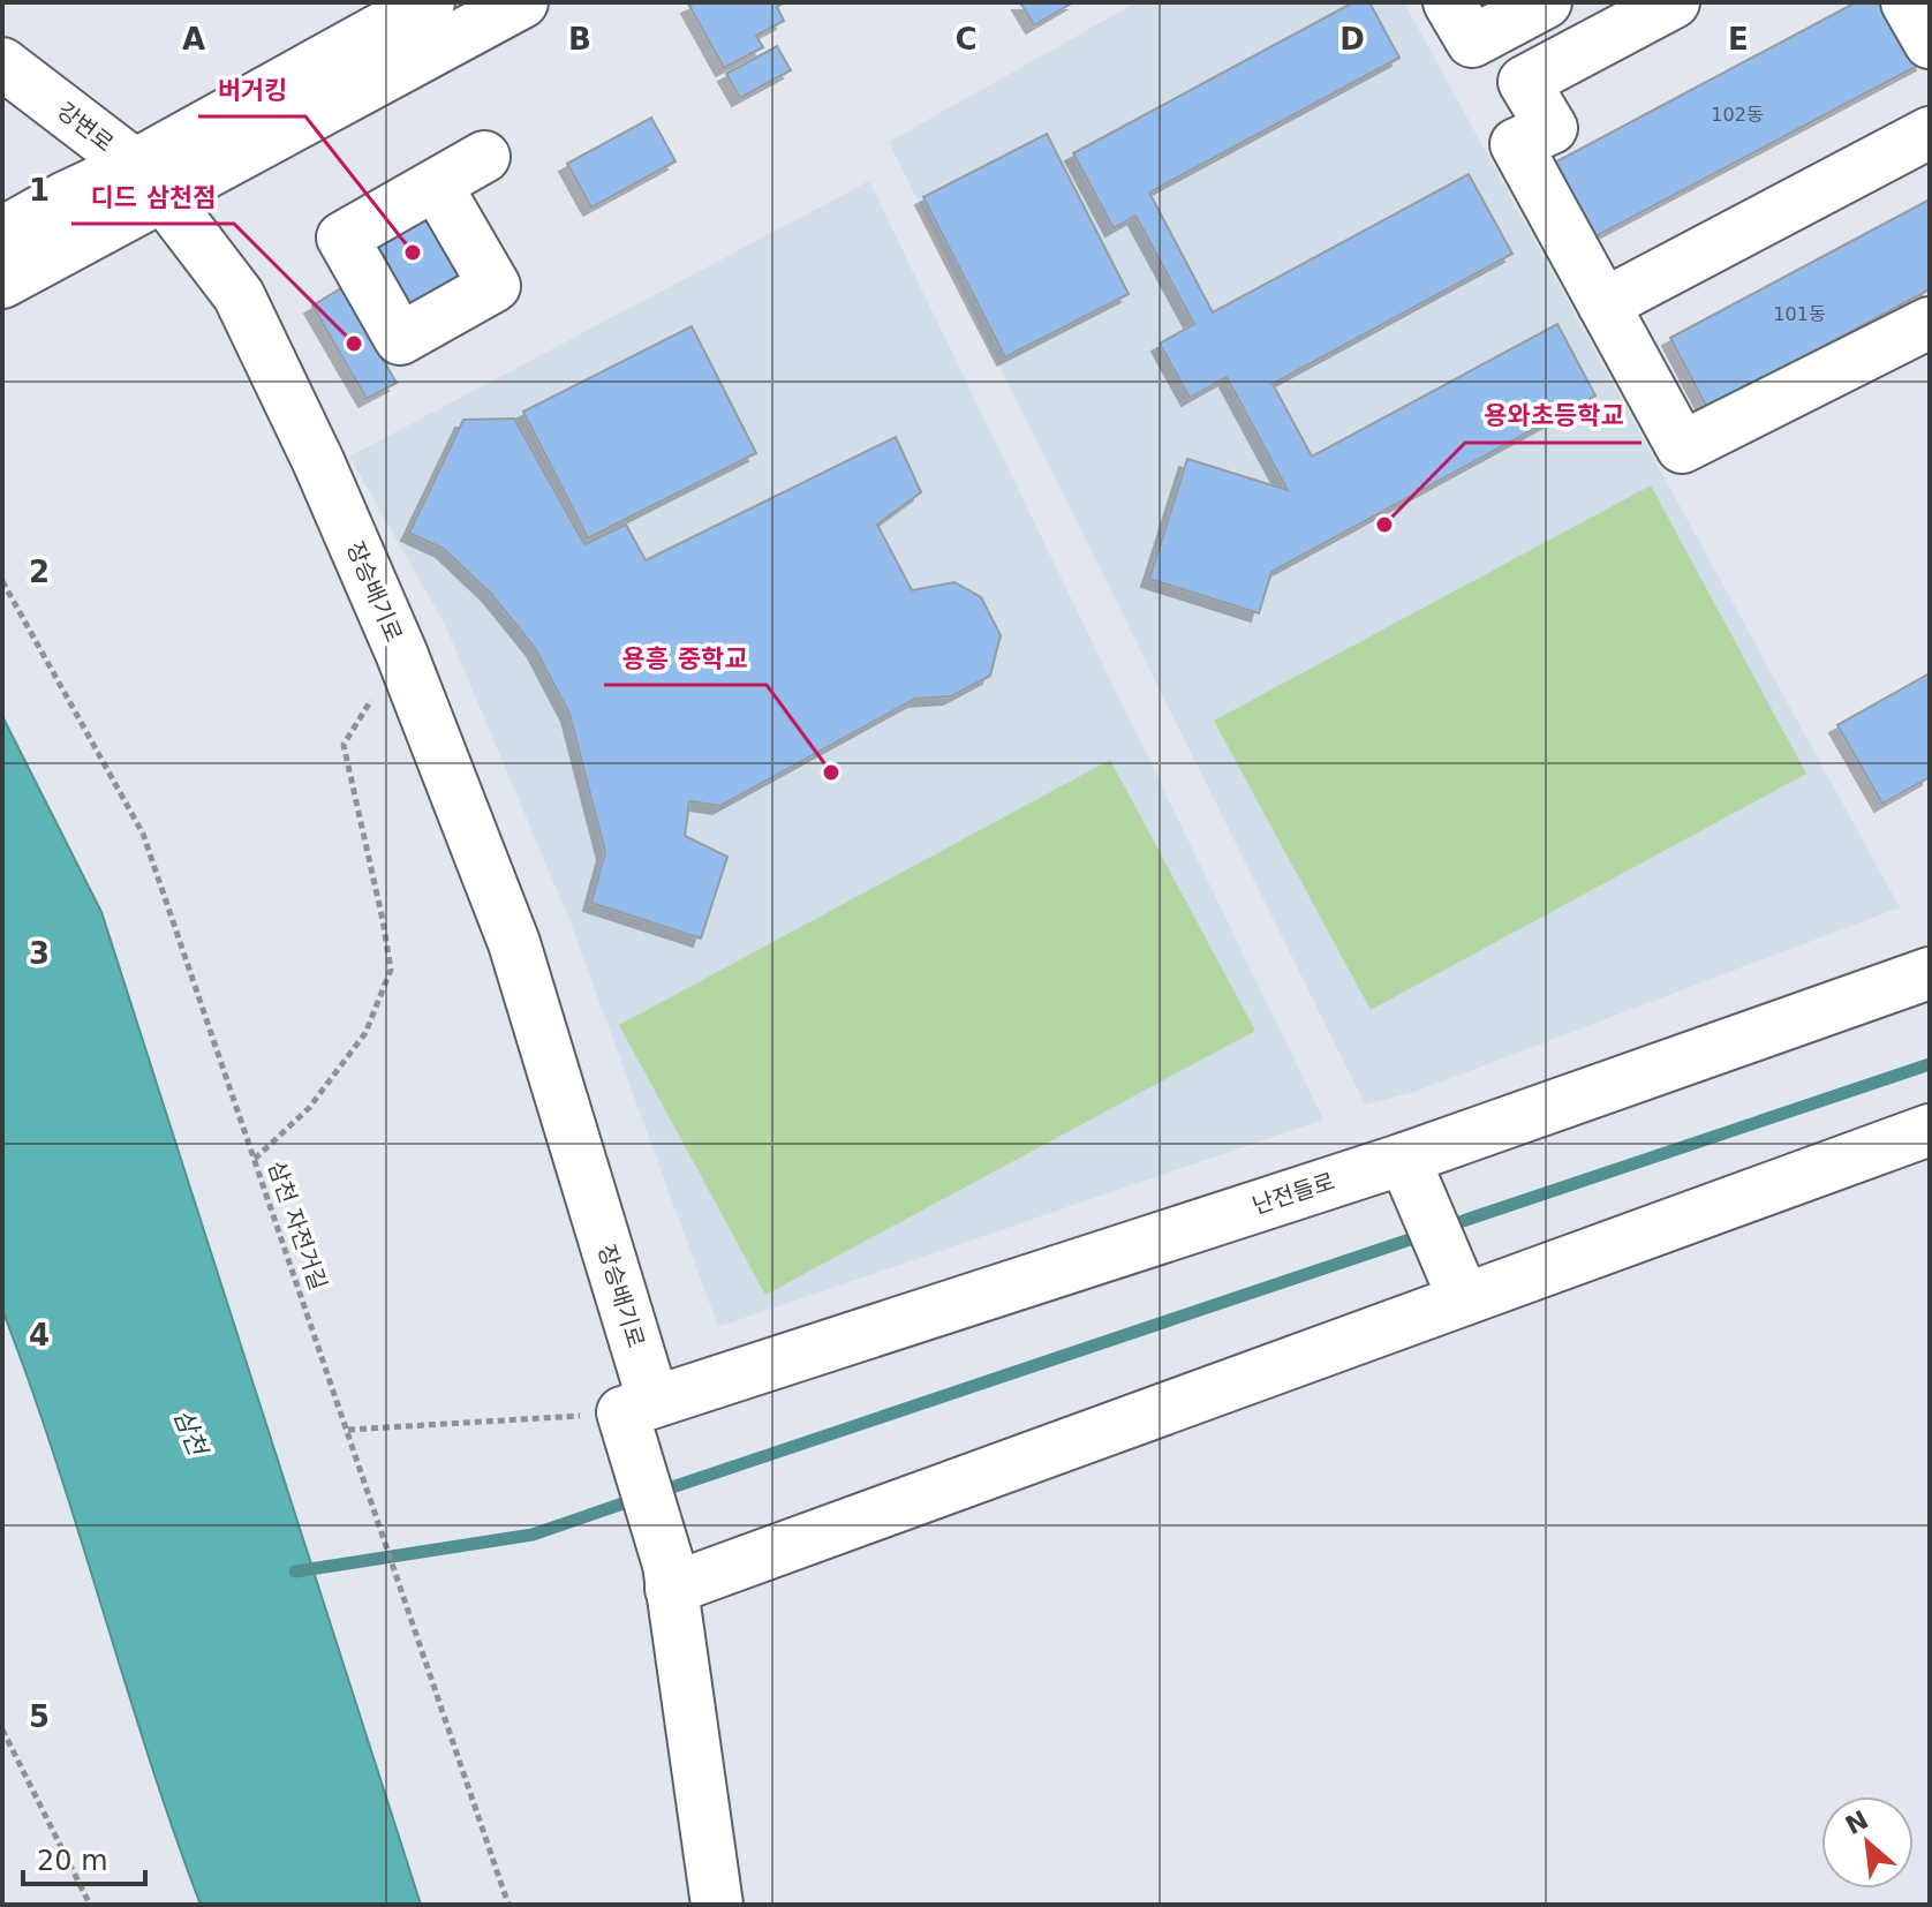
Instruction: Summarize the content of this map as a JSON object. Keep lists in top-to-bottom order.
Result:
{
  "streets": {
    "street": ["강변로", "장승배기로", "난전들로"],
    "path": ["삼천 자전거길"]
  },
  "crossings": [
    ["강변로", "장승배기로"],
    ["장승배기로", "난전들로"]
  ],
  "water": ["삼천"],
  "places": [
    "버거킹",
    "디드 삼천점",
    "용와초등학교",
    "용흥 중학교"
  ],
  "house_numbers": ["102동", "101동"],
  "scale_bar": "20 m",
  "north": "top left",
  "grid": {
    "columns": [
      "A",
      "B",
      "C",
      "D",
      "E"
    ],
    "rows": [
      "1",
      "2",
      "3",
      "4",
      "5"
    ]
  }
}
